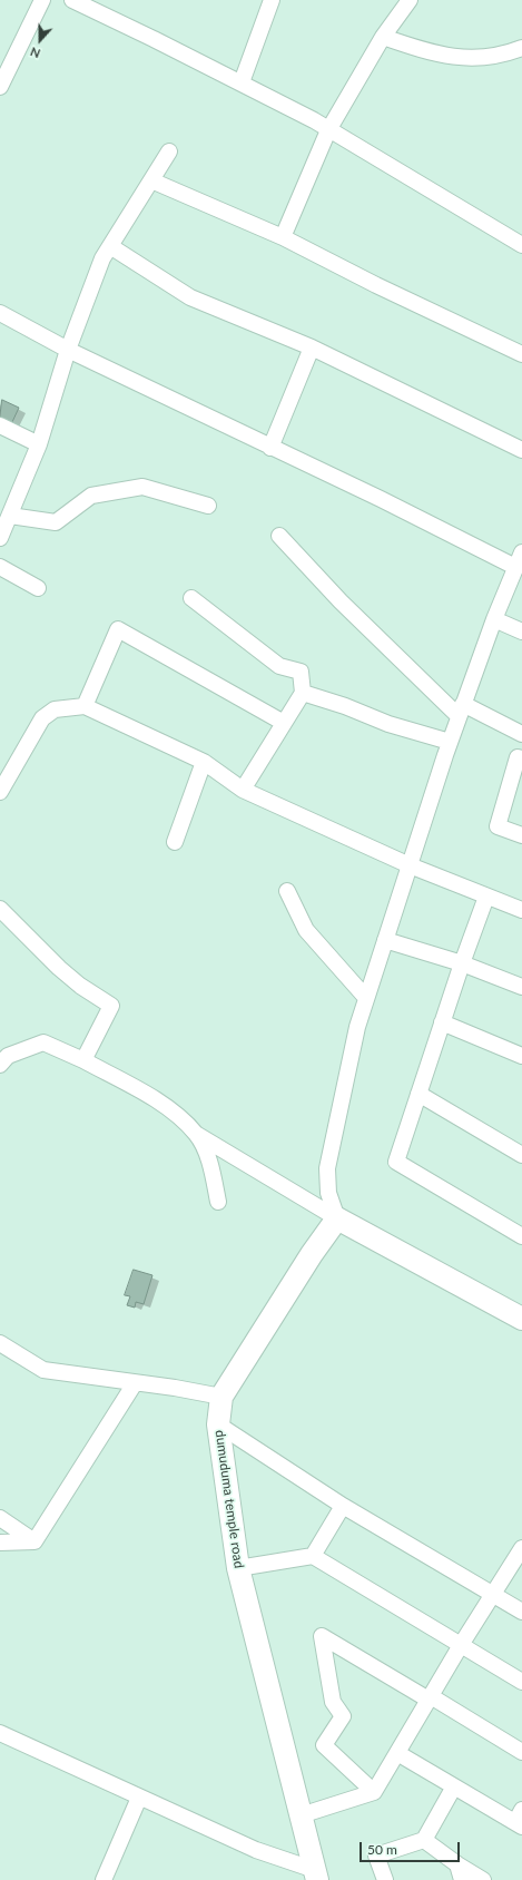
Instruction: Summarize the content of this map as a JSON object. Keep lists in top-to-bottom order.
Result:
{
  "streets": {
    "street": ["dumuduma temple road"]
  },
  "scale_bar": "50 m",
  "north": "bottom"
}
